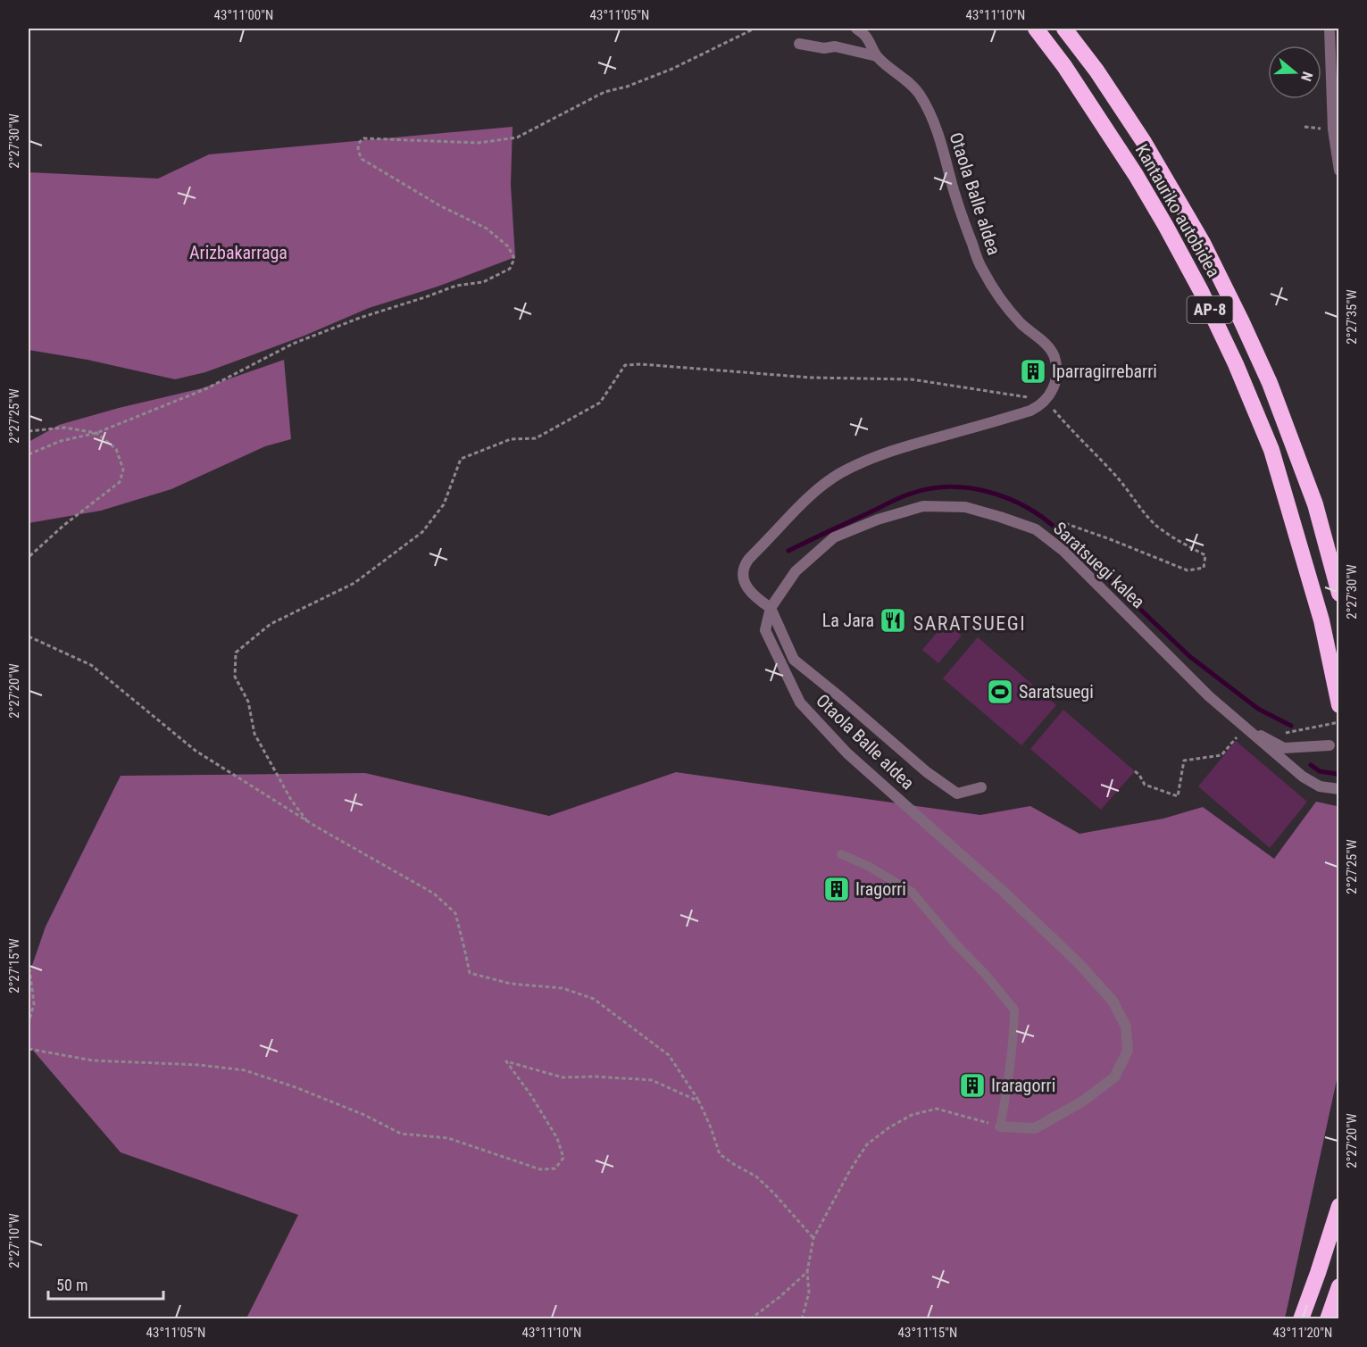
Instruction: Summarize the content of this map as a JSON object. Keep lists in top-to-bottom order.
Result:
{
  "streets": {
    "highway": ["Kantauriko autobidea", "AP-8"],
    "street": ["Otaola Balle aldea", "Saratsuegi kalea"]
  },
  "crossings": [
    ["Otaola Balle aldea", "Saratsuegi kalea"]
  ],
  "districts": ["SARATSUEGI"],
  "parks": ["Arizbakarraga"],
  "places": {
    "building": ["Iparragirrebarri", "Iragorri", "Iraragorri"],
    "restaurant": ["La Jara"],
    "sports": ["Saratsuegi"]
  },
  "scale_bar": "50 m",
  "north": "right",
  "coordinates": [
    "43°11'00\"N",
    "43°11'05\"N",
    "43°11'10\"N",
    "2°27'30\"W",
    "2°27'35\"W",
    "2°27'25\"W",
    "2°27'20\"W",
    "2°27'15\"W",
    "2°27'10\"W",
    "43°11'15\"N",
    "43°11'20\"N"
  ]
}
